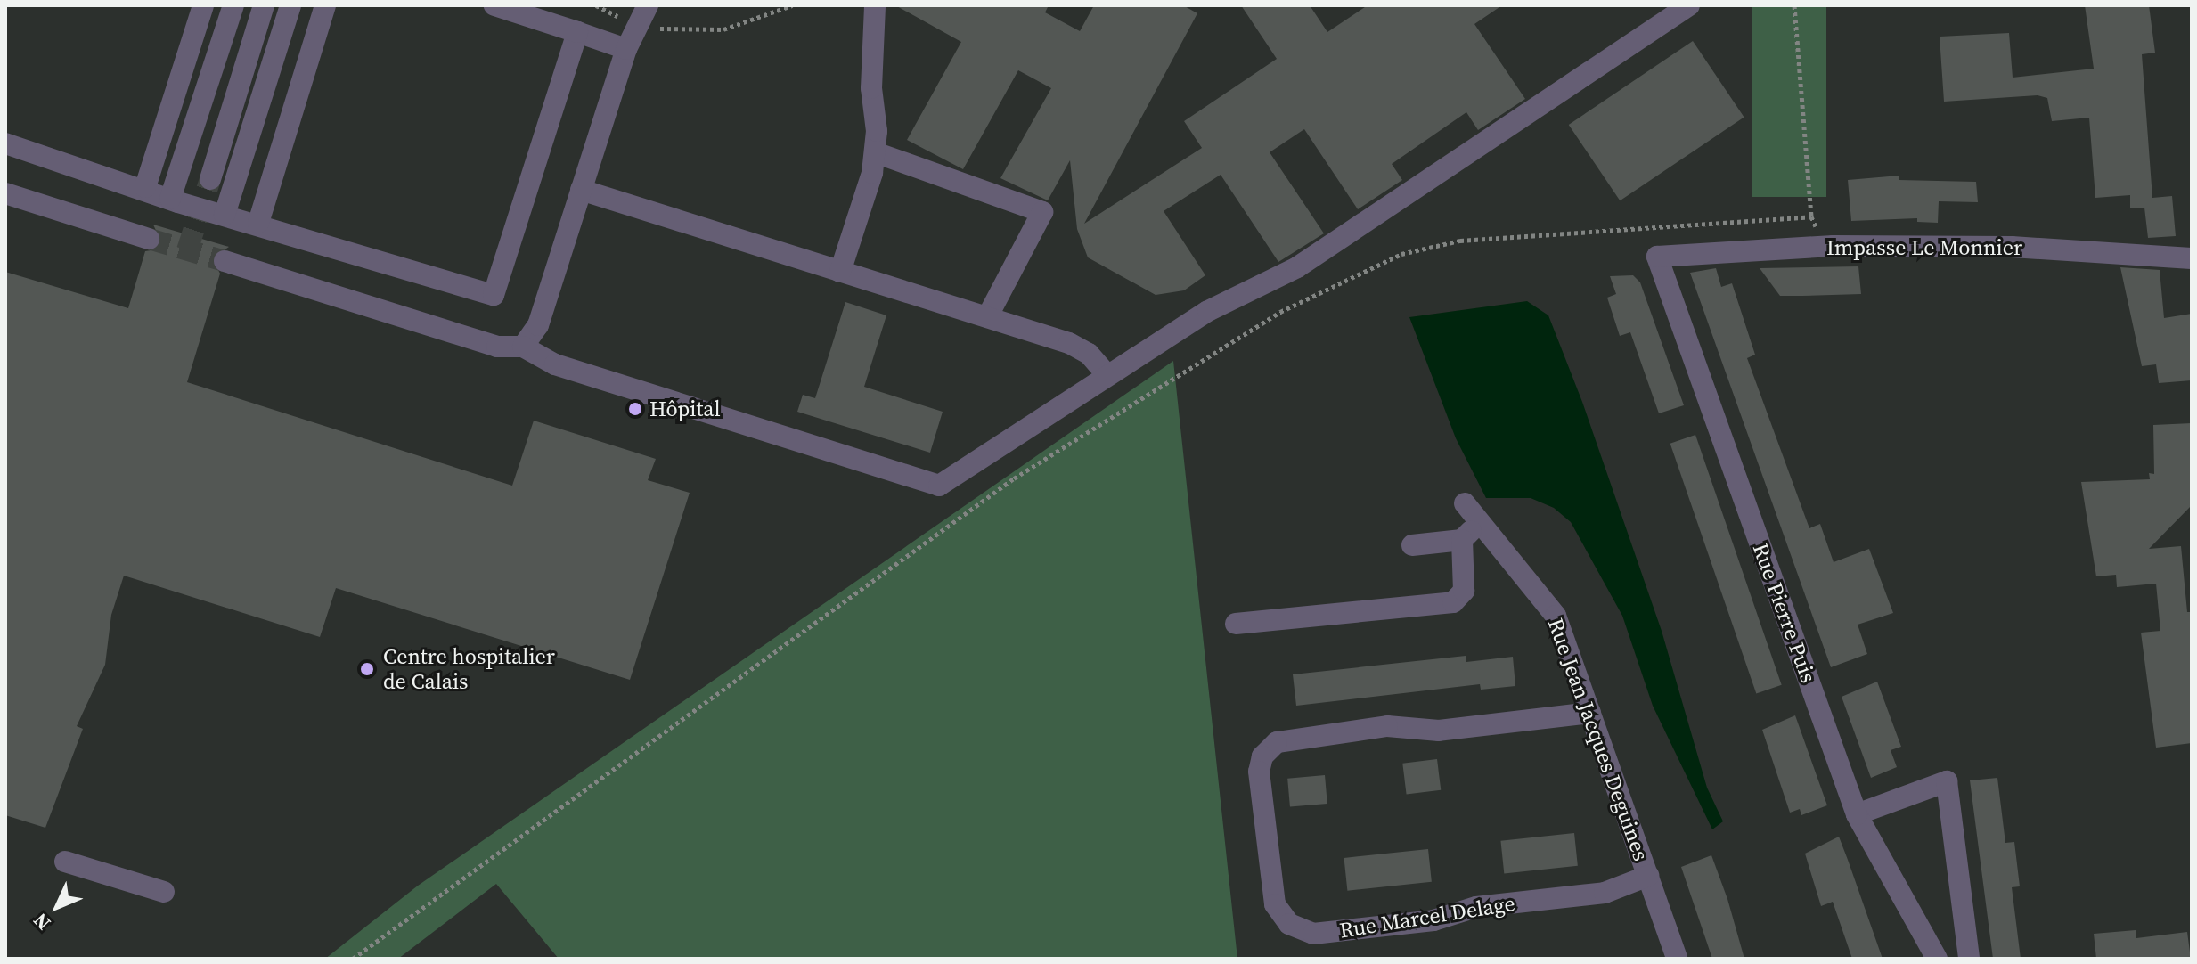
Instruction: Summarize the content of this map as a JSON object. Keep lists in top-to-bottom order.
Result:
{
  "streets": {
    "street": [
      "Impasse Le Monnier",
      "Rue Pierre Puis",
      "Rue Jean Jacques Deguines",
      "Rue Marcel Delage"
    ]
  },
  "crossings": [
    ["Impasse Le Monnier", "Rue Pierre Puis"],
    ["Rue Jean Jacques Deguines", "Rue Marcel Delage"]
  ],
  "places": ["Hôpital", "Centre hospitalier de Calais"],
  "north": "bottom left"
}
